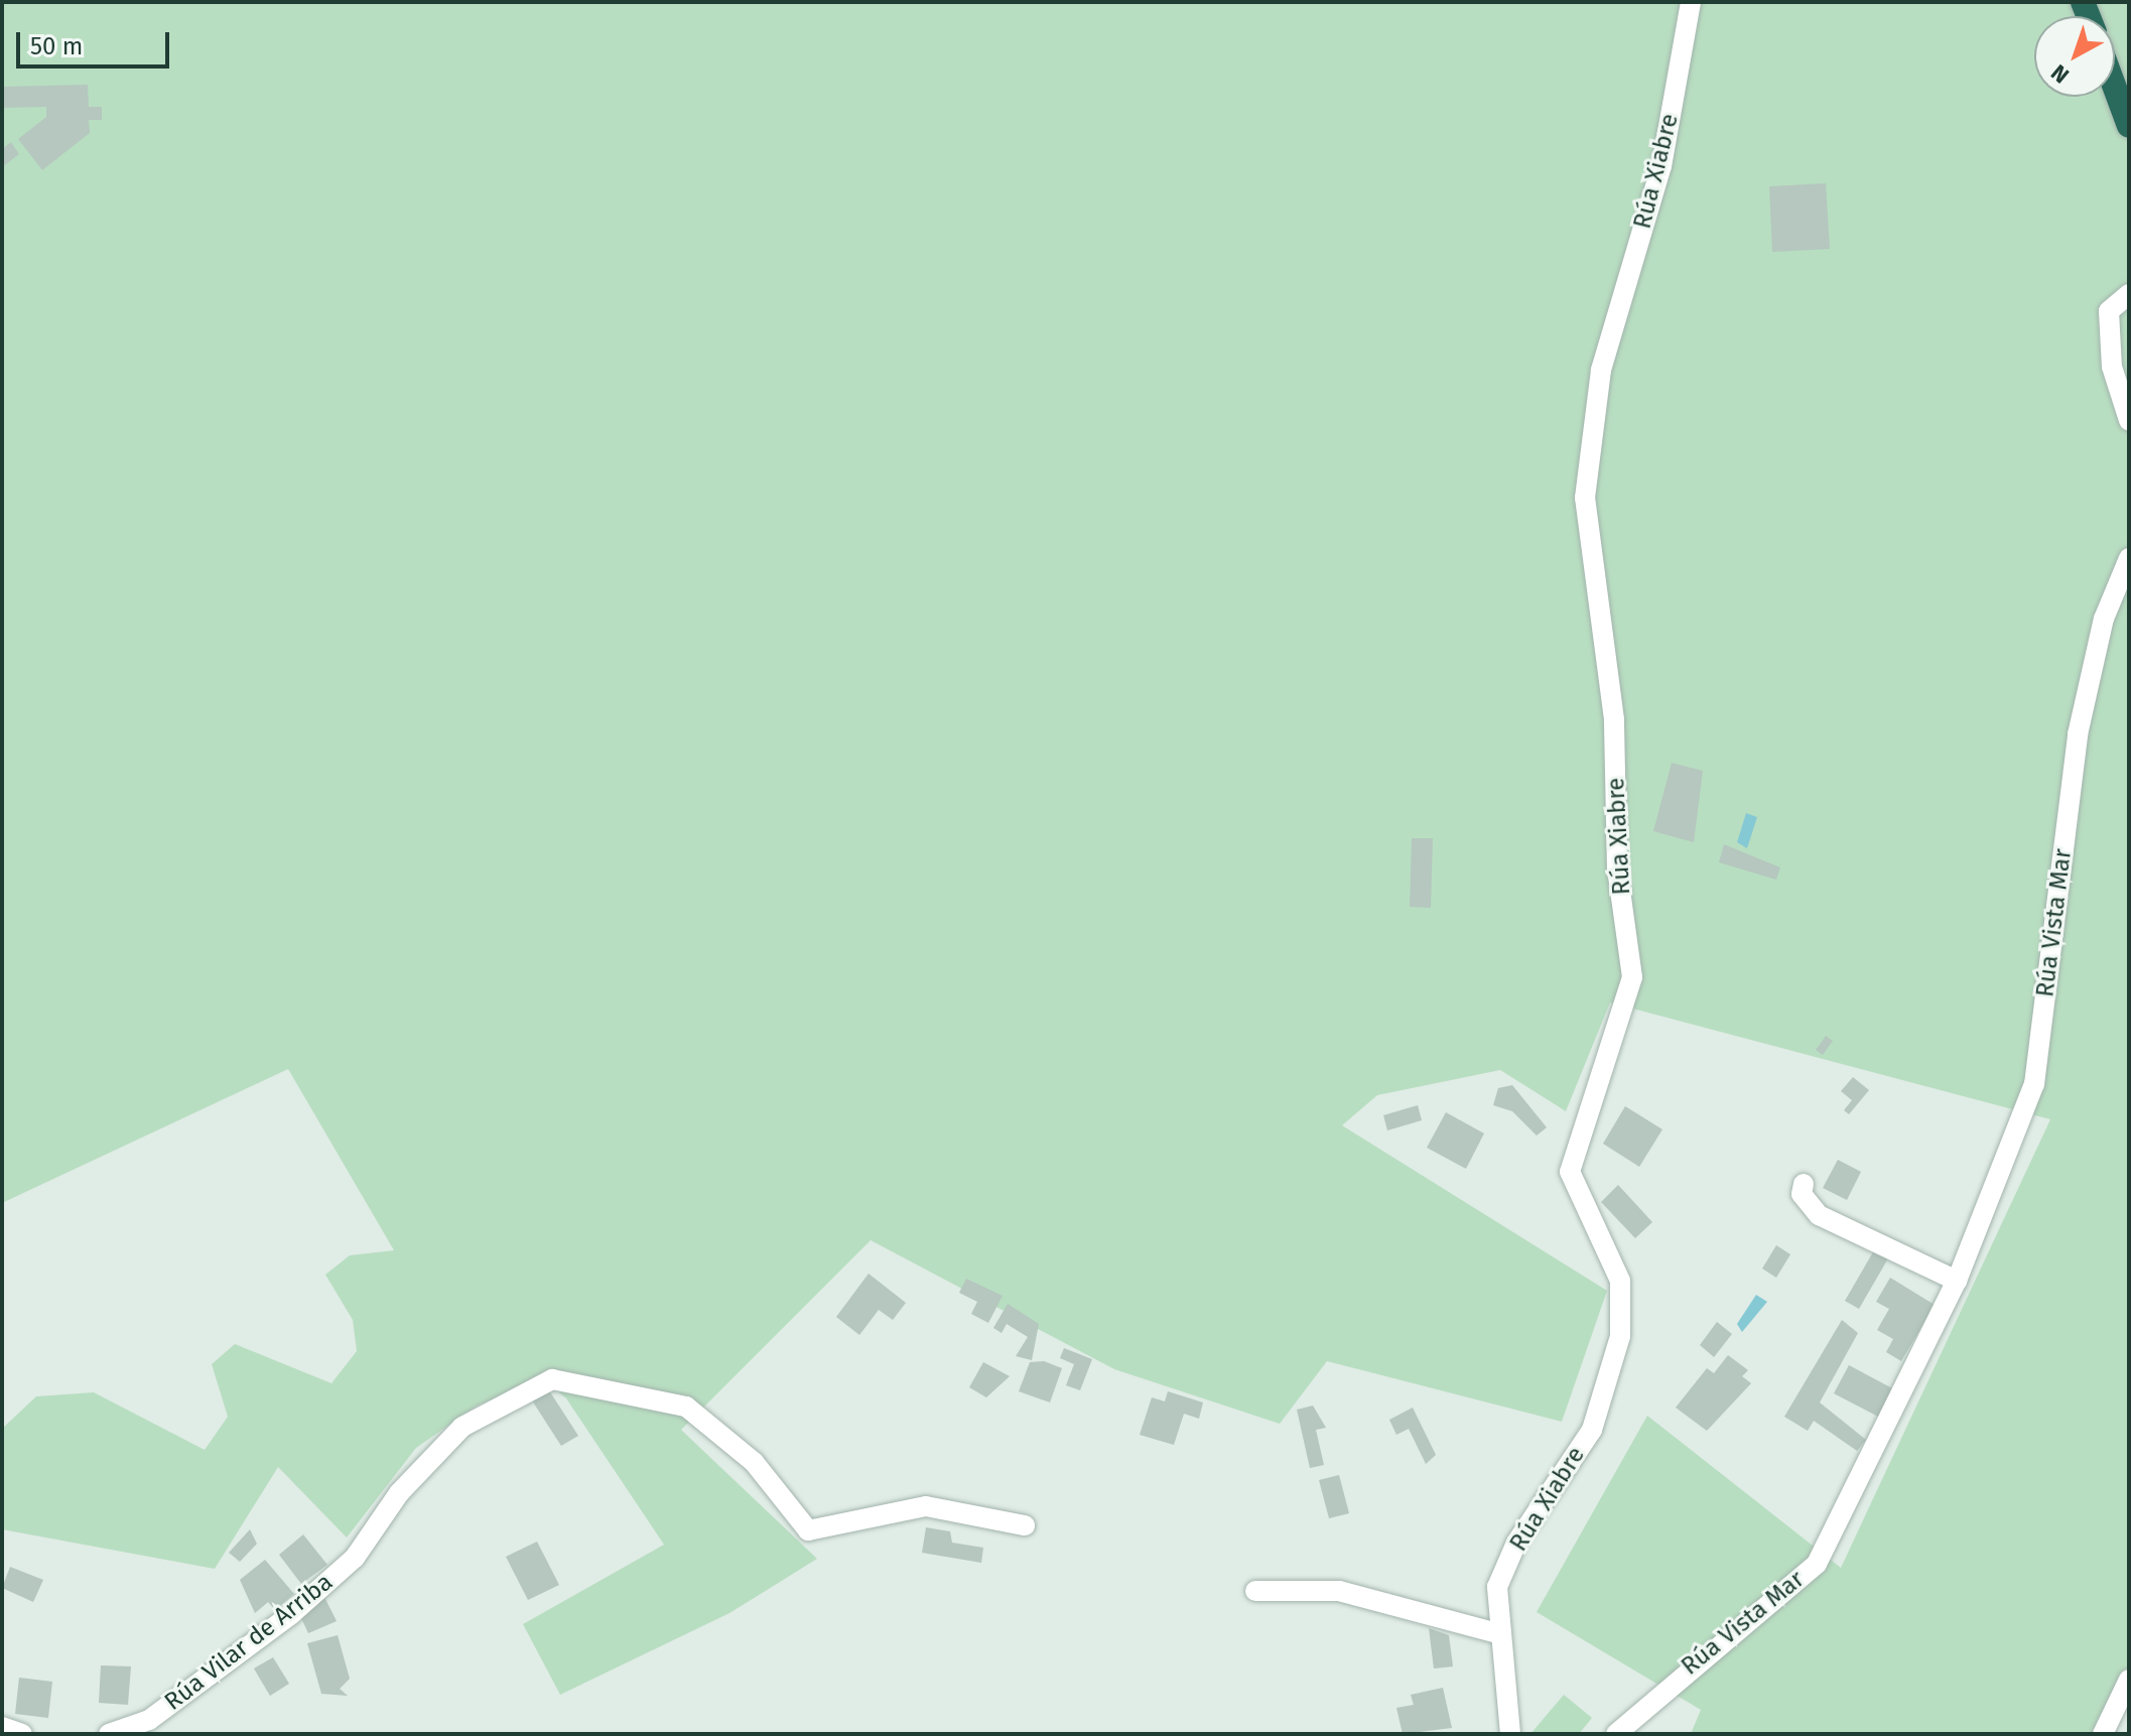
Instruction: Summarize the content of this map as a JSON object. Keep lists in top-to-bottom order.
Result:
{
  "streets": {
    "street": ["Rúa Xiabre", "Rúa Vista Mar", "Rúa Vilar de Arriba"]
  },
  "scale_bar": "50 m",
  "north": "bottom left"
}
